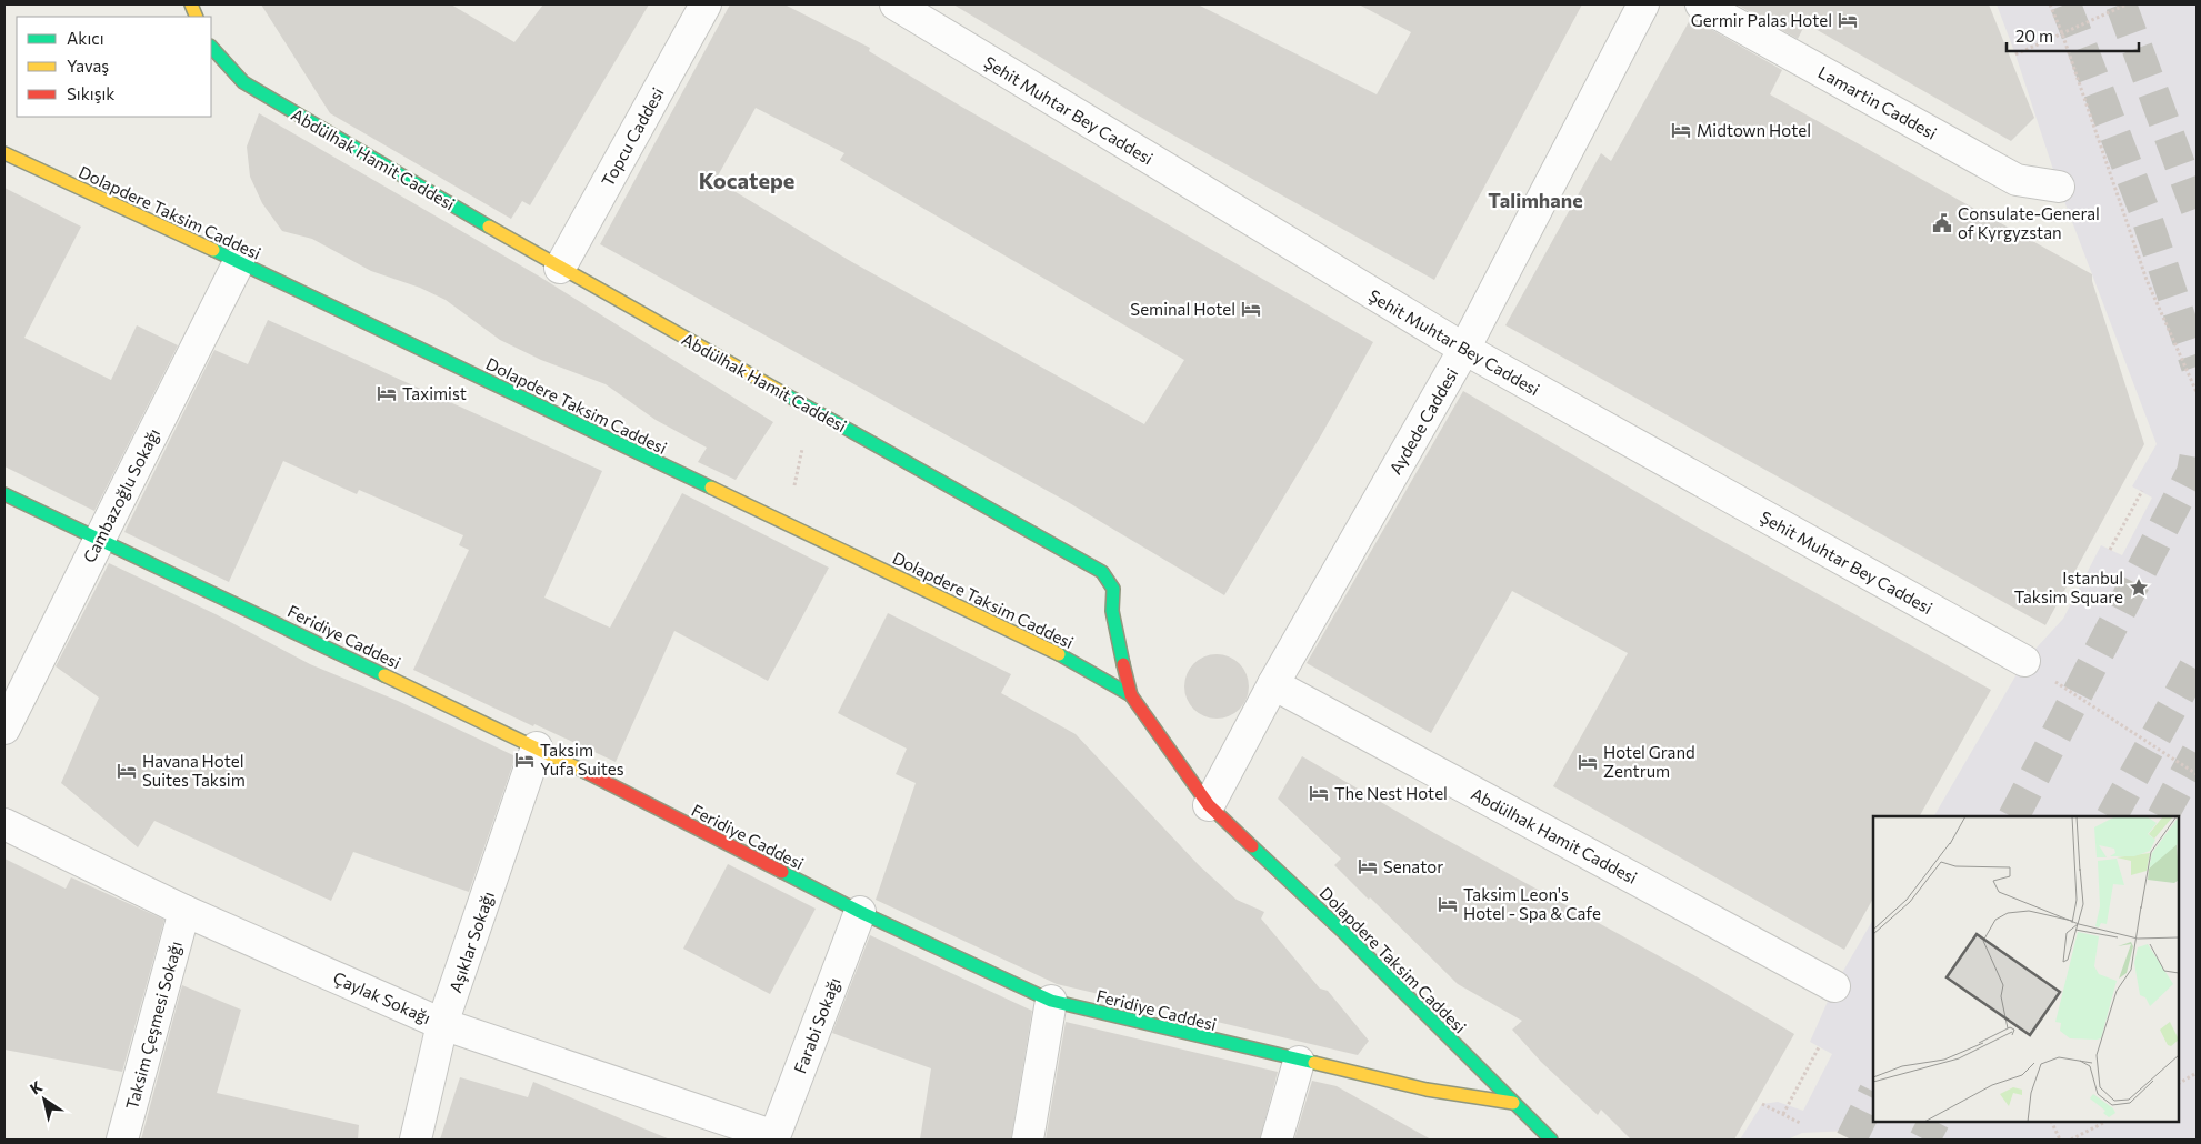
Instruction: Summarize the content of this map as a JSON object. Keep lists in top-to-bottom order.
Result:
{
  "streets": {
    "street": [
      "Lamartin Caddesi",
      "Şehit Muhtar Bey Caddesi",
      "Topcu Caddesi",
      "Abdülhak Hamit Caddesi",
      "Dolapdere Taksim Caddesi",
      "Aydede Caddesi",
      "Cambazoğlu Sokağı",
      "Feridiye Caddesi",
      "Aşıklar Sokağı",
      "Çaylak Sokağı",
      "Taksim Çeşmesi Sokağı",
      "Farabi Sokağı"
    ]
  },
  "crossings": [
    ["Şehit Muhtar Bey Caddesi", "Aydede Caddesi"],
    ["Topcu Caddesi", "Abdülhak Hamit Caddesi"],
    ["Abdülhak Hamit Caddesi", "Dolapdere Taksim Caddesi"],
    ["Abdülhak Hamit Caddesi", "Aydede Caddesi"],
    ["Dolapdere Taksim Caddesi", "Aydede Caddesi"],
    ["Dolapdere Taksim Caddesi", "Cambazoğlu Sokağı"],
    ["Dolapdere Taksim Caddesi", "Feridiye Caddesi"],
    ["Cambazoğlu Sokağı", "Feridiye Caddesi"],
    ["Feridiye Caddesi", "Aşıklar Sokağı"],
    ["Feridiye Caddesi", "Farabi Sokağı"],
    ["Aşıklar Sokağı", "Çaylak Sokağı"],
    ["Çaylak Sokağı", "Taksim Çeşmesi Sokağı"],
    ["Çaylak Sokağı", "Farabi Sokağı"]
  ],
  "districts": ["Kocatepe", "Talimhane"],
  "places": {
    "hotel": [
      "Germir Palas Hotel",
      "Midtown Hotel",
      "Seminal Hotel",
      "Taximist",
      "Taksim Yufa Suites",
      "Hotel Grand Zentrum",
      "Havana Hotel Suites Taksim",
      "The Nest Hotel",
      "Senator",
      "Taksim Leon's Hotel - Spa & Cafe"
    ],
    "public building": ["Consulate-General of Kyrgyzstan"],
    "place": ["Istanbul Taksim Square"]
  },
  "legend": ["Akıcı", "Yavaş", "Sıkışık"],
  "scale_bar": "20 m",
  "north": "top left"
}
